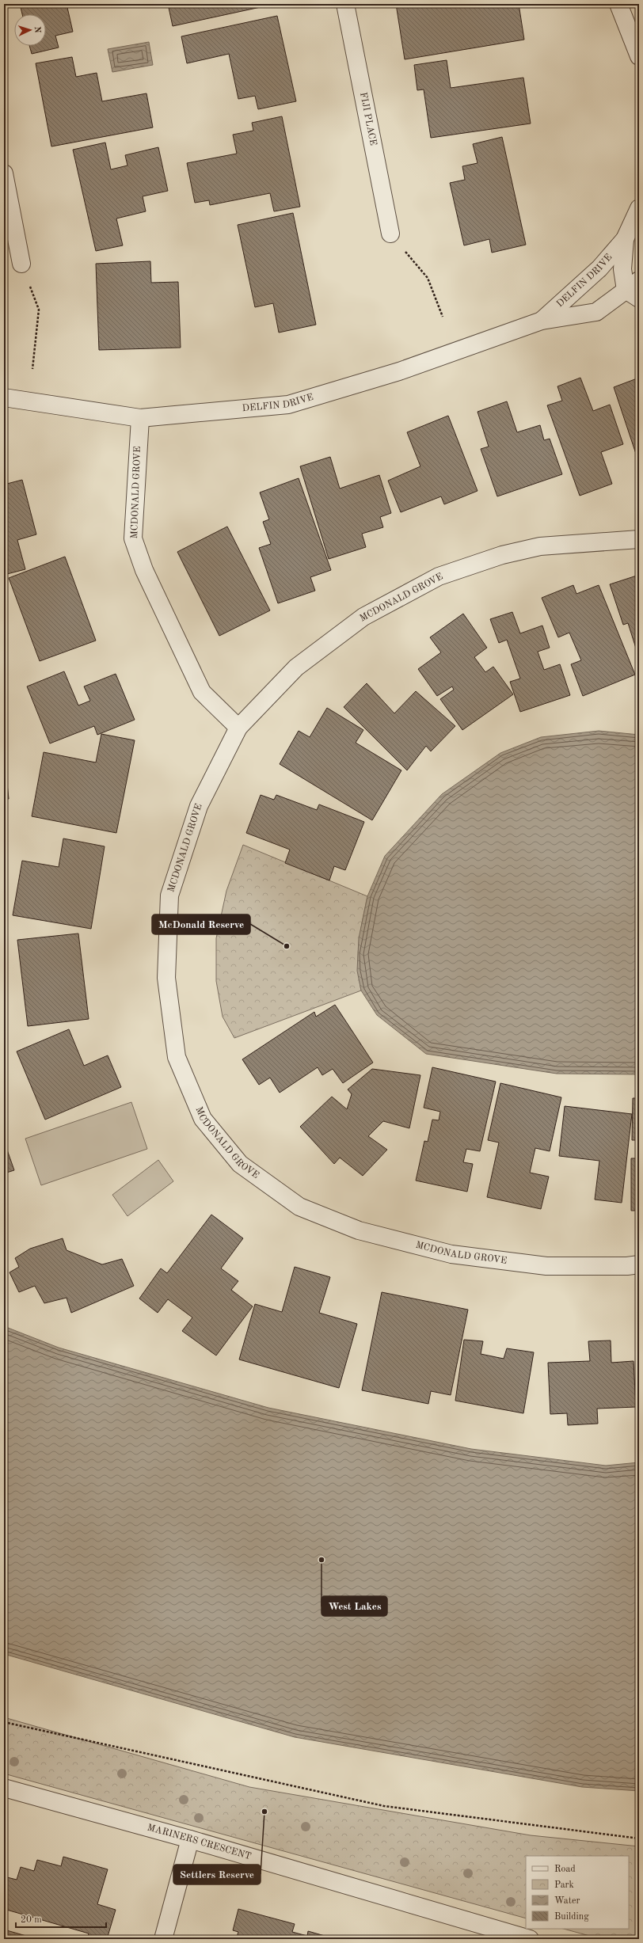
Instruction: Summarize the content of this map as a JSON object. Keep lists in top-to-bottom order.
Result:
{
  "streets": {
    "street": [
      "FIJI PLACE",
      "DELFIN DRIVE",
      "MCDONALD GROVE",
      "MARINERS CRESCENT"
    ]
  },
  "crossings": [
    ["DELFIN DRIVE", "MCDONALD GROVE"]
  ],
  "places": ["McDonald Reserve", "West Lakes", "Settlers Reserve"],
  "legend": [
    "Road",
    "Park",
    "Water",
    "Building"
  ],
  "scale_bar": "20 m",
  "north": "right"
}
